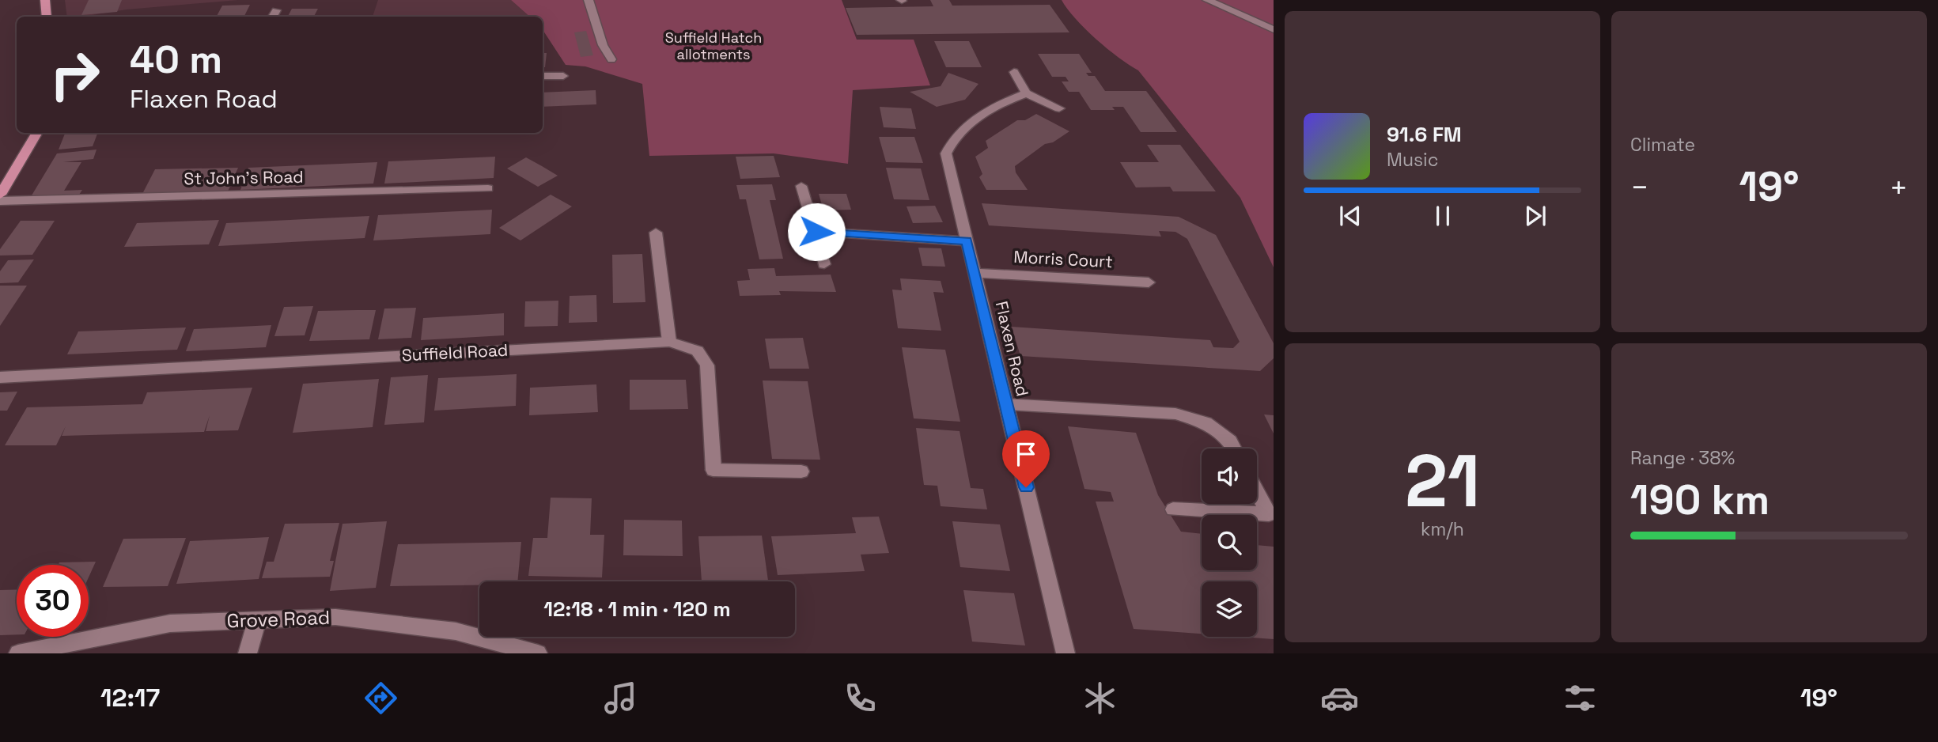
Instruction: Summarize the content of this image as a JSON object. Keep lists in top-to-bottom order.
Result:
{
  "streets": {
    "street": [
      "St John's Road",
      "Morris Court",
      "Flaxen Road",
      "Suffield Road",
      "Grove Road"
    ]
  },
  "crossings": [
    ["Morris Court", "Flaxen Road"]
  ],
  "parks": ["Suffield Hatch allotments"],
  "page": {
    "tile": [
      "Climate",
      ["21", "km/h"],
      ["Range · 38%", "190 km"]
    ],
    "turn": ["40 m", "Flaxen Road"],
    "song": ["91.6 FM", "Music"],
    "heat": ["−", "19°", "+"],
    "limit": "30",
    "trip": "12:18 · 1 min · 120 m",
    "tabs": ["12:17", "19°"]
  }
}
